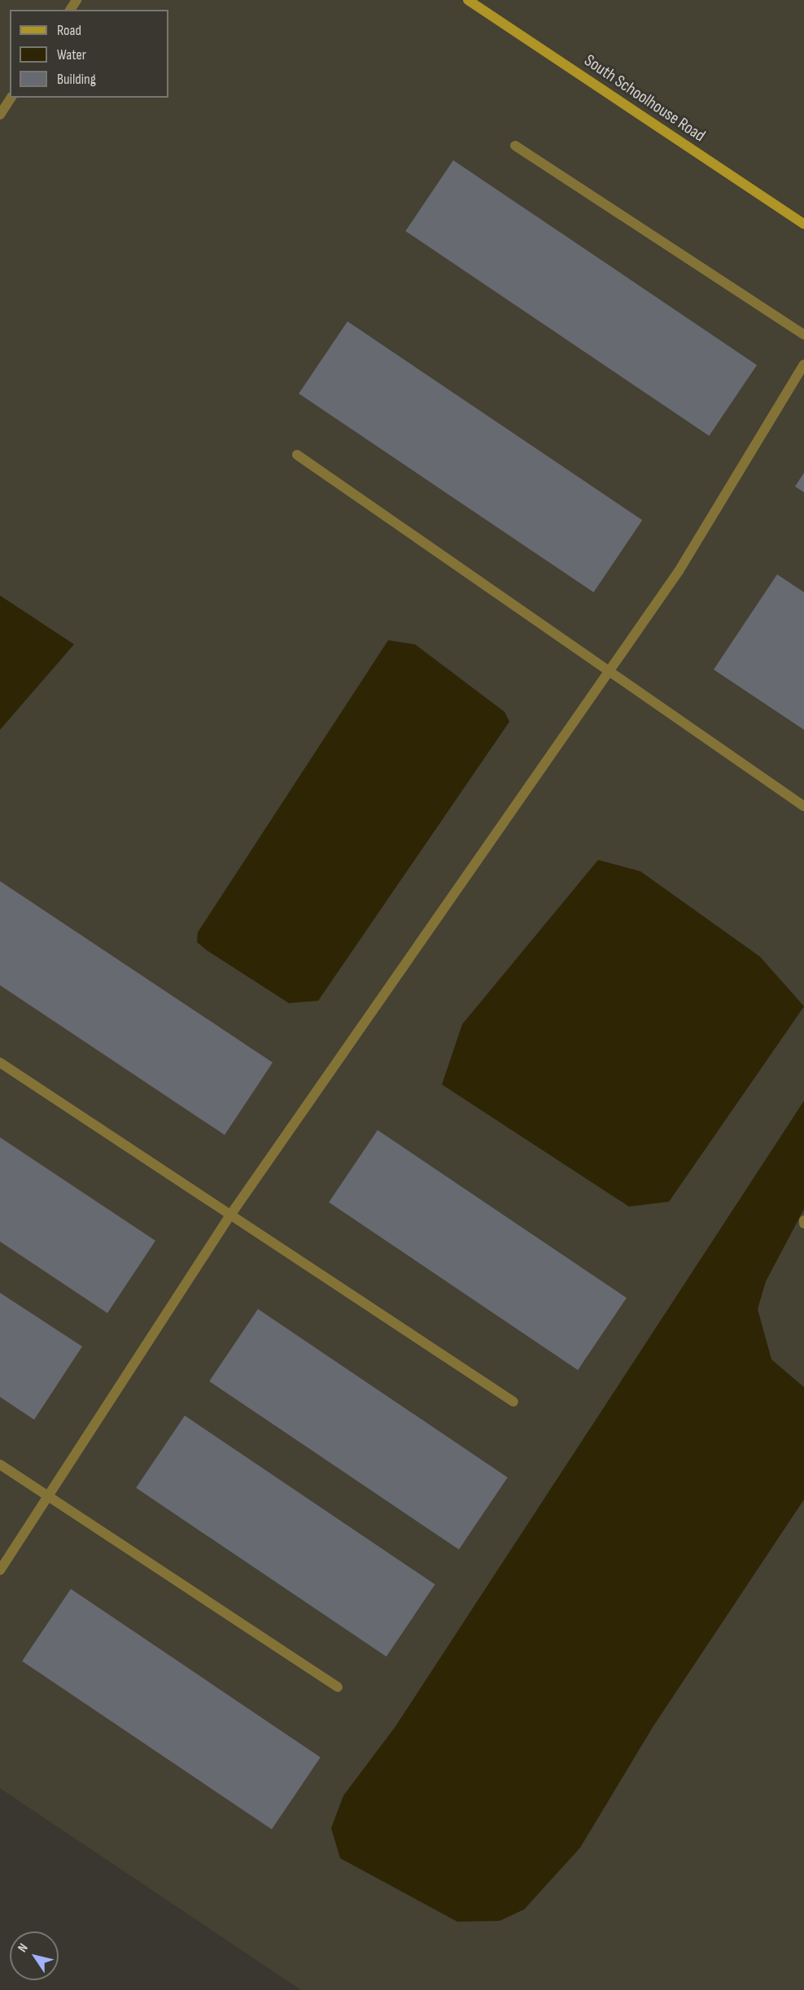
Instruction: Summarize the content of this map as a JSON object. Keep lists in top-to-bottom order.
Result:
{
  "streets": {
    "street": ["South Schoolhouse Road"]
  },
  "legend": ["Road", "Water", "Building"],
  "north": "top left"
}
